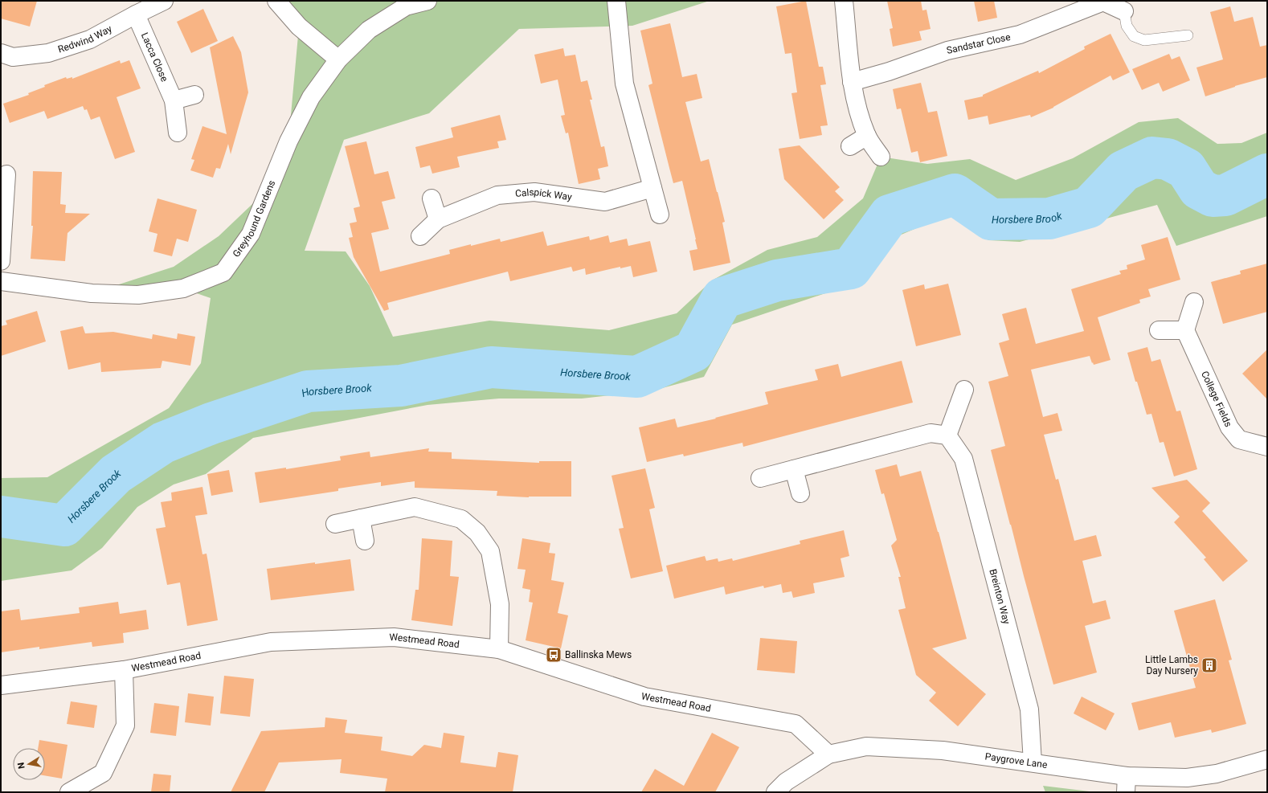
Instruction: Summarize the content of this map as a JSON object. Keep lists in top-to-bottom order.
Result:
{
  "streets": {
    "street": [
      "Redwind Way",
      "Sandstar Close",
      "Lacca Close",
      "Calspick Way",
      "Greyhound Gardens",
      "College Fields",
      "Breinton Way",
      "Westmead Road",
      "Paygrove Lane"
    ]
  },
  "crossings": [
    ["Redwind Way", "Lacca Close"],
    ["Breinton Way", "Paygrove Lane"],
    ["Westmead Road", "Paygrove Lane"]
  ],
  "water": ["Horsbere Brook"],
  "places": {
    "bus stop": ["Ballinska Mews"],
    "building": ["Little Lambs Day Nursery"]
  },
  "north": "left"
}
